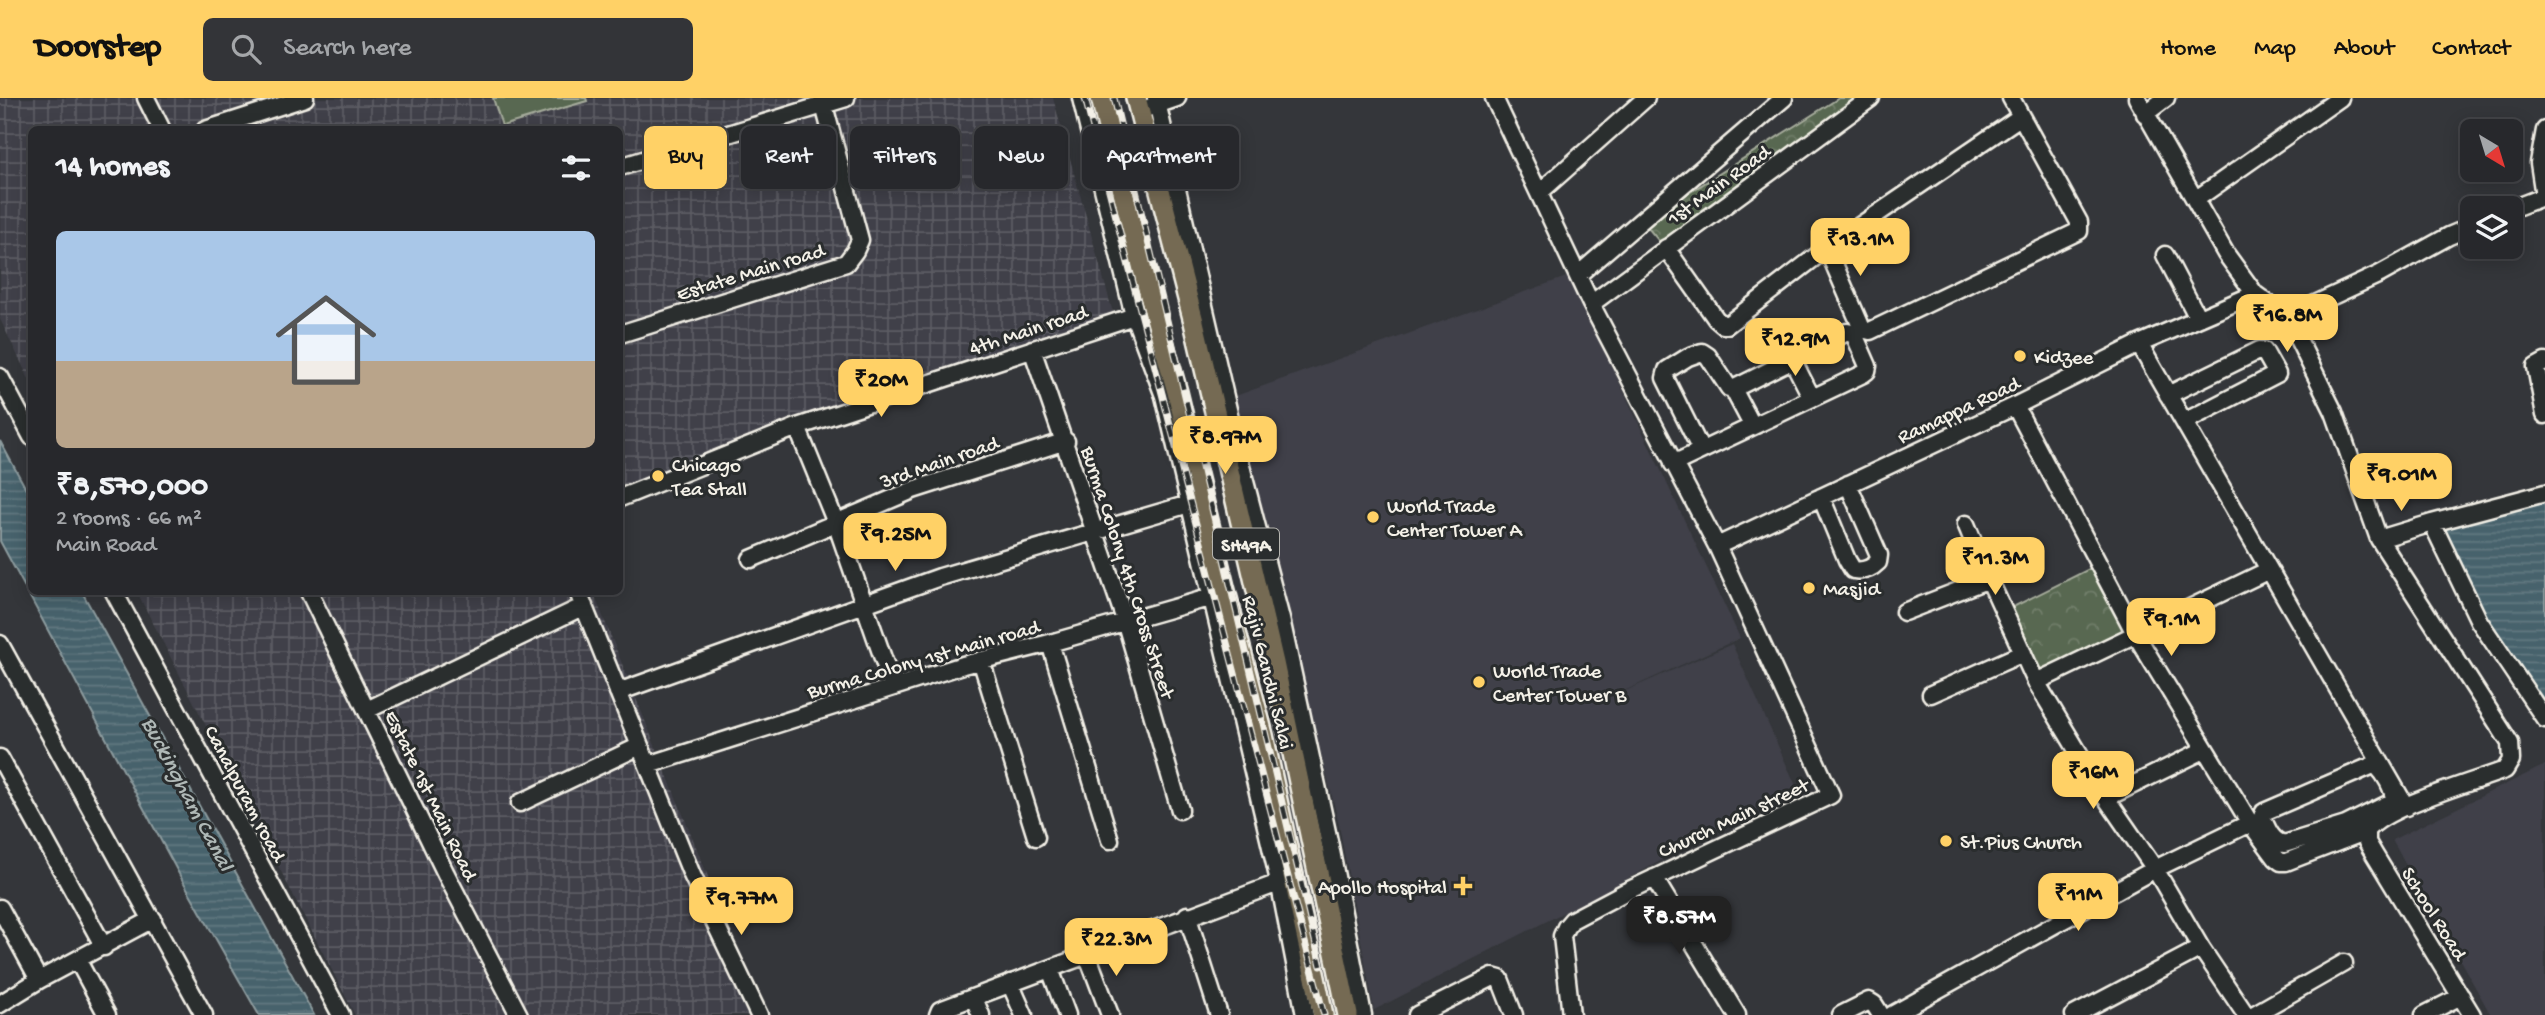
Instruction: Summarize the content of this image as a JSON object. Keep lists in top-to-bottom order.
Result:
{
  "streets": {
    "main road": ["SH49A", "Rajiv Gandhi Salai"],
    "street": [
      "1st Main Road",
      "Estate Main road",
      "4th Main road",
      "Ramappa Road",
      "3rd Main road",
      "Burma Colony 4th Cross Street",
      "Burma Colony 1st Main road",
      "Canalpuram road",
      "Estate 1st Main Road",
      "Church Main street",
      "School Road"
    ]
  },
  "crossings": [
    ["4th Main road", "Burma Colony 4th Cross Street"],
    ["Ramappa Road", "Church Main street"],
    ["3rd Main road", "Burma Colony 4th Cross Street"],
    ["Burma Colony 4th Cross Street", "Burma Colony 1st Main road"]
  ],
  "water": ["Buckingham Canal"],
  "places": {
    "other": [
      "Kidzee",
      "Chicago Tea Stall",
      "World Trade Center Tower A",
      "Masjid",
      "World Trade Center Tower B",
      "St.Pius Church"
    ],
    "health": ["Apollo Hospital"]
  },
  "north": "bottom right",
  "page": {
    "header": "Doorstep",
    "search": "Search here",
    "nav": [
      "Home",
      "Map",
      "About",
      "Contact"
    ],
    "chip": [
      "Buy",
      "Rent",
      "Filters",
      "New",
      "Apartment"
    ],
    "heading": "14 homes",
    "list": [
      {
        "name": "₹8,570,000",
        "note": "2 rooms · 66 m² · Main Road"
      }
    ],
    "price": [
      "₹13.1M",
      "₹16.8M",
      "₹12.9M",
      "₹20M",
      "₹8.97M",
      "₹9.01M",
      "₹9.25M",
      "₹11.3M",
      "₹9.1M",
      "₹16M",
      "₹11M",
      "₹9.77M",
      "₹8.57M",
      "₹22.3M"
    ]
  }
}
